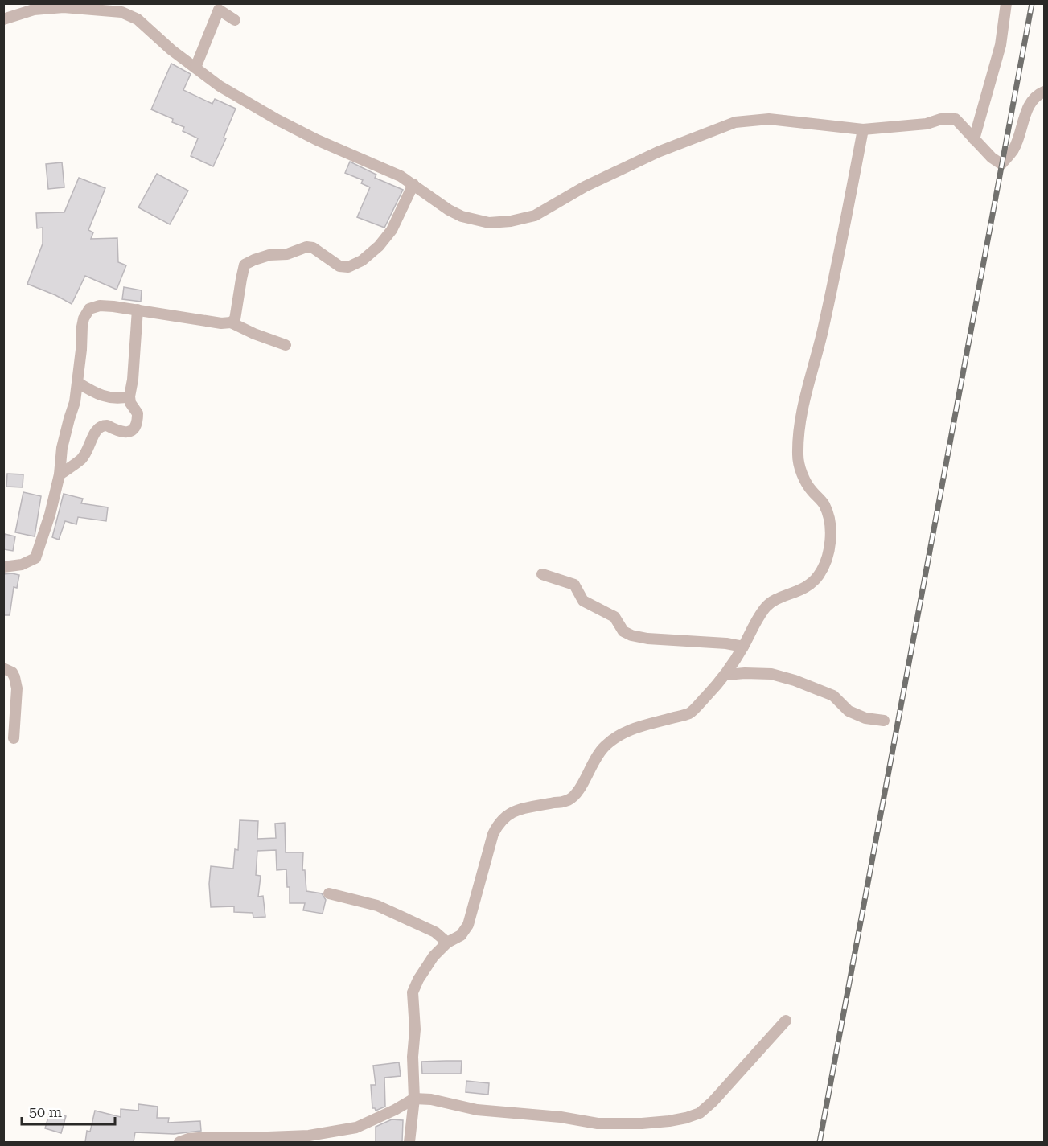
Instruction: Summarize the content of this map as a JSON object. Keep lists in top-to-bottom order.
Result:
{
  "scale_bar": "50 m"
}
